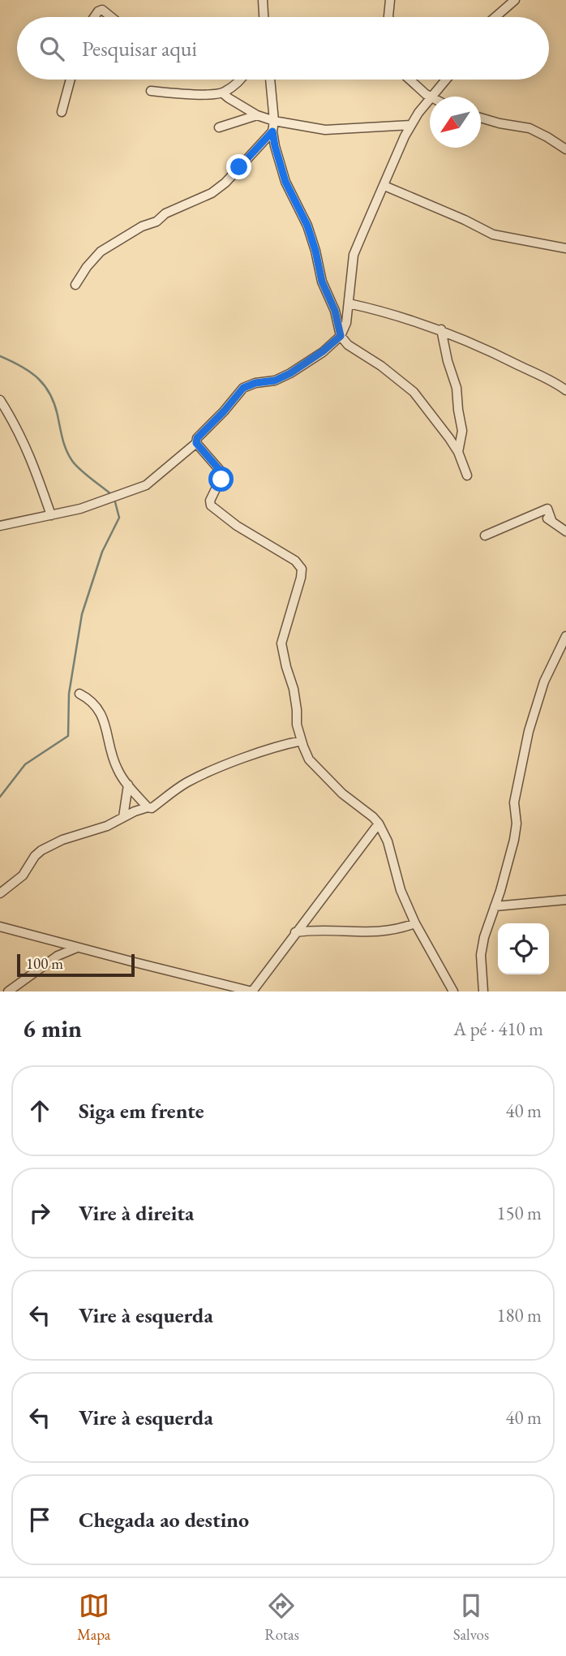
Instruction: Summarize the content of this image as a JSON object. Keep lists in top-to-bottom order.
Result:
{
  "scale_bar": "100 m",
  "north": "bottom left",
  "page": {
    "search": "Pesquisar aqui",
    "scale": "100 m",
    "heading": ["6 min", "A pé · 410 m"],
    "list": [
      ["Siga em frente", "40 m"],
      ["Vire à direita", "150 m"],
      ["Vire à esquerda", "180 m"],
      ["Vire à esquerda", "40 m"],
      "Chegada ao destino"
    ],
    "nav": ["Mapa", "Rotas", "Salvos"]
  }
}
